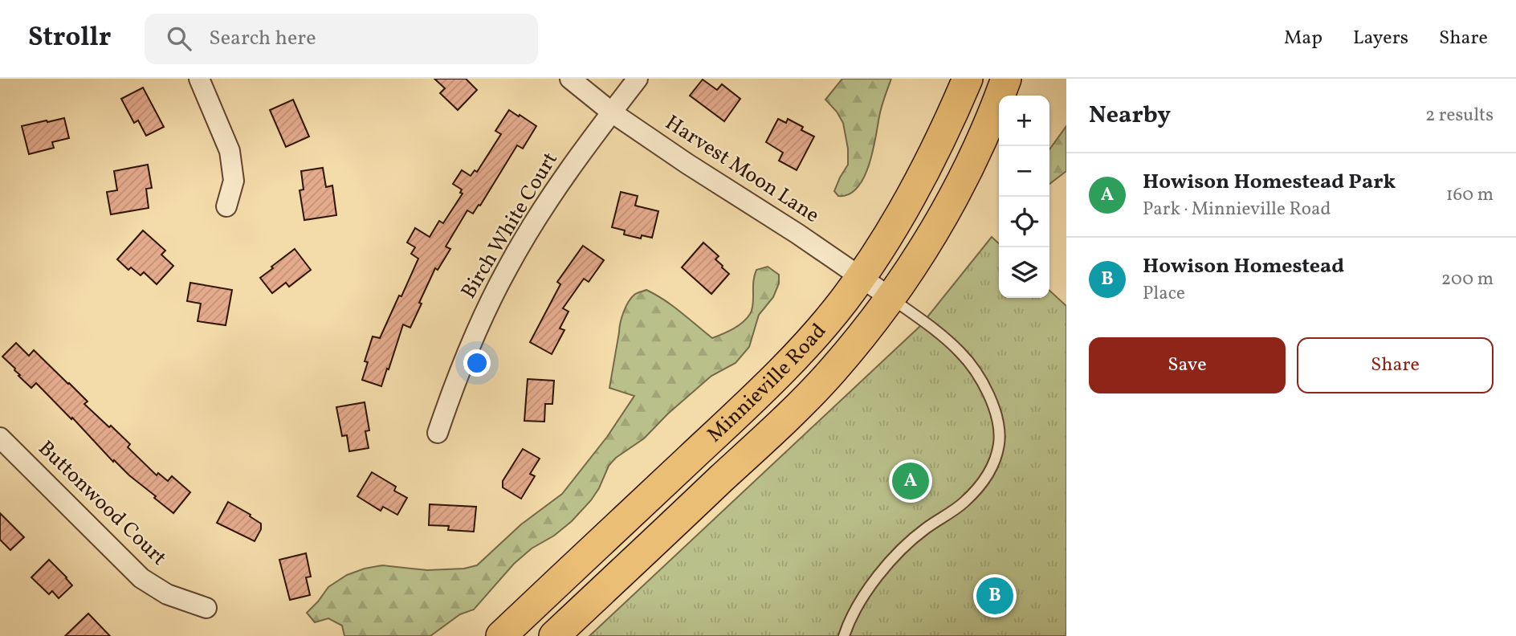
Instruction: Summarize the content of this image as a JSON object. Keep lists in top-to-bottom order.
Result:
{
  "streets": {
    "main road": ["Minnieville Road"],
    "street": ["Harvest Moon Lane", "Birch White Court", "Buttonwood Court"]
  },
  "crossings": [
    ["Harvest Moon Lane", "Birch White Court"],
    ["Harvest Moon Lane", "Minnieville Road"]
  ],
  "page": {
    "header": "Strollr",
    "search": "Search here",
    "nav": ["Map", "Layers", "Share"],
    "heading": ["Nearby", "2 results"],
    "map_buttons": ["+", "−"],
    "list": [
      {
        "mark": "A",
        "name": "Howison Homestead Park",
        "note": "Park · Minnieville Road",
        "value": "160 m"
      },
      {
        "mark": "B",
        "name": "Howison Homestead",
        "note": "Place",
        "value": "200 m"
      }
    ],
    "buttons": ["Save", "Share"],
    "pins": ["A", "B"]
  }
}
